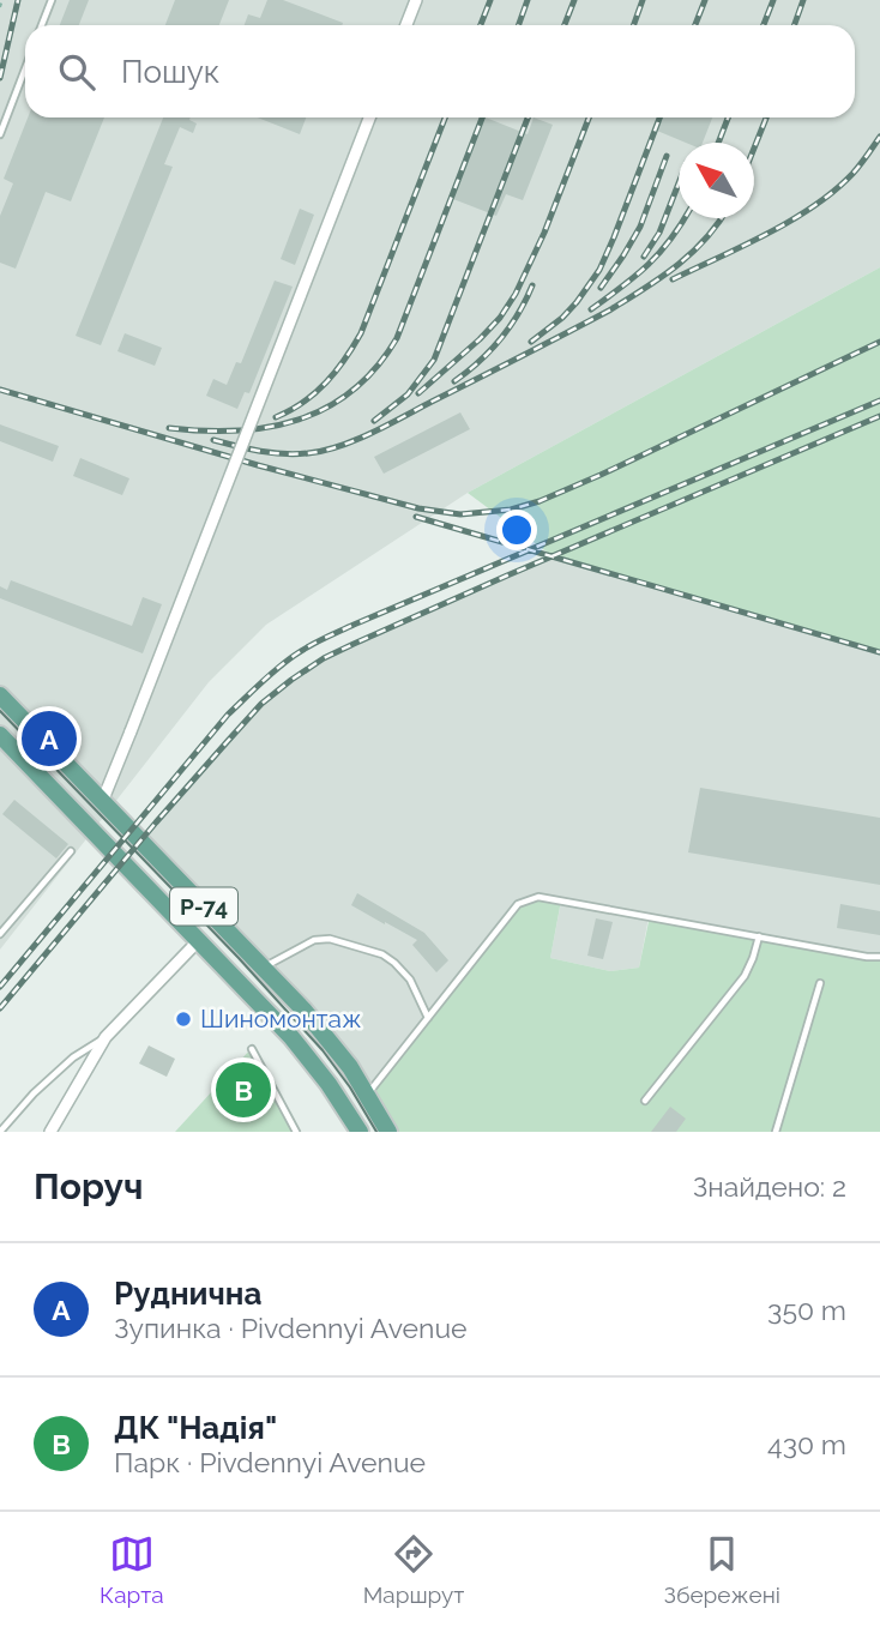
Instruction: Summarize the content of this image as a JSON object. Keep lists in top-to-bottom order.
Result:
{
  "streets": {
    "main road": ["Р-74"]
  },
  "places": ["Шиномонтаж"],
  "north": "top left",
  "page": {
    "search": "Пошук",
    "pins": ["A", "B"],
    "heading": ["Поруч", "Знайдено: 2"],
    "list": [
      {
        "mark": "A",
        "name": "Руднична",
        "note": "Зупинка · Pivdennyi Avenue",
        "value": "350 m"
      },
      {
        "mark": "B",
        "name": "ДК \"Надія\"",
        "note": "Парк · Pivdennyi Avenue",
        "value": "430 m"
      }
    ],
    "nav": ["Карта", "Маршрут", "Збережені"]
  }
}
